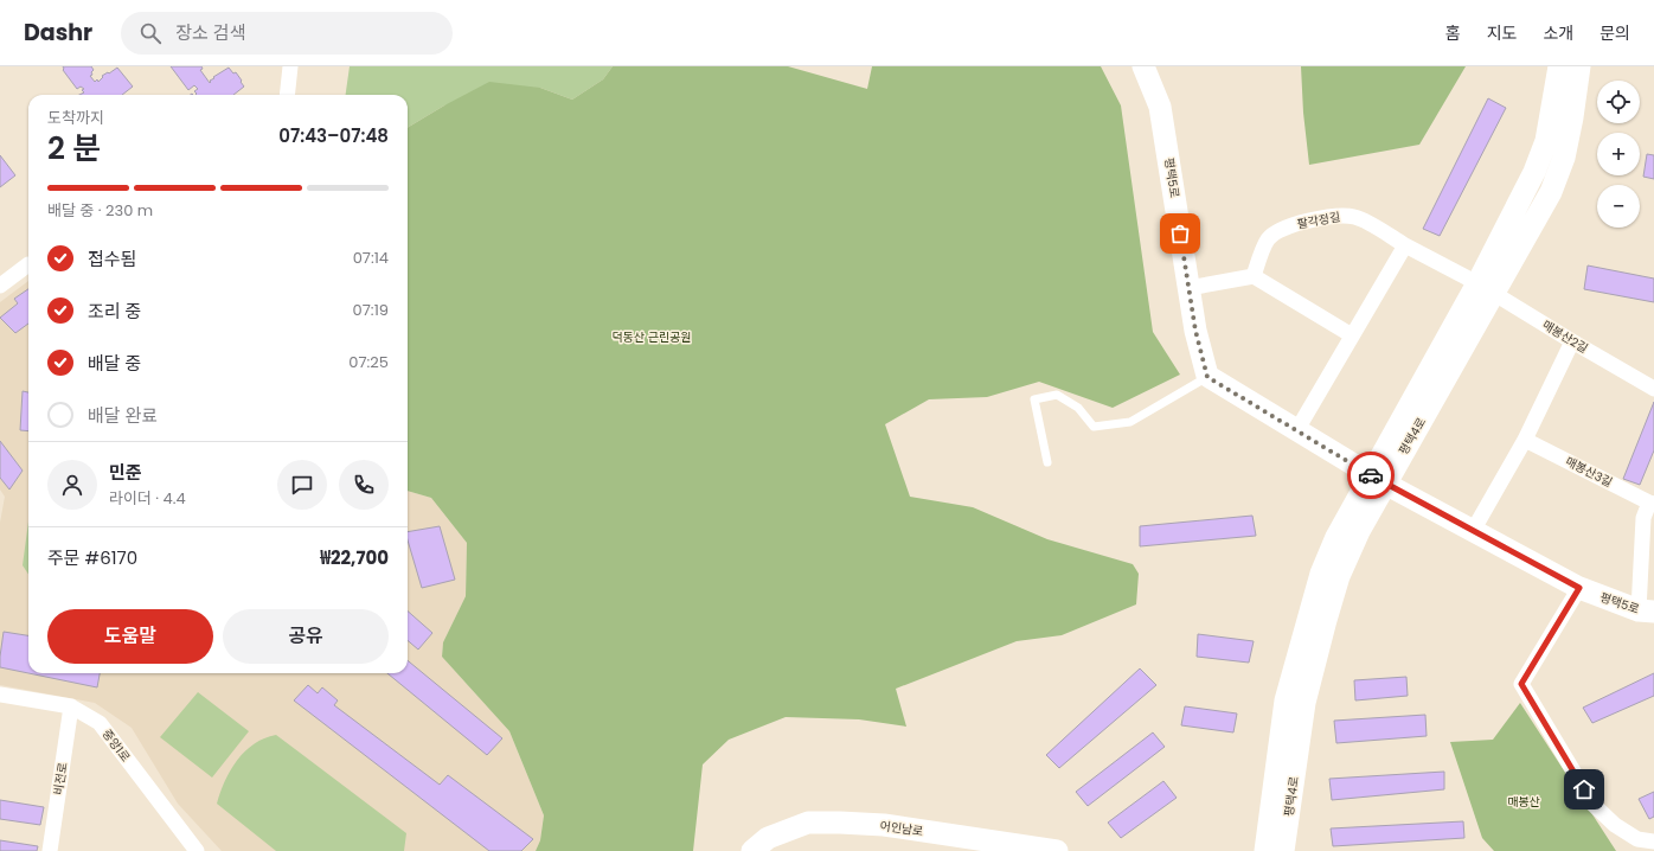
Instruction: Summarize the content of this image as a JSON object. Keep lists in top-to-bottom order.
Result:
{
  "streets": {
    "street": [
      "평택5로",
      "팔각정길",
      "매봉산2길",
      "평택4로",
      "매봉산3길",
      "중앙1로",
      "비전로",
      "어인남로"
    ]
  },
  "crossings": [
    ["평택5로", "평택4로"],
    ["팔각정길", "매봉산2길"],
    ["팔각정길", "평택4로"],
    ["매봉산2길", "평택4로"],
    ["중앙1로", "비전로"]
  ],
  "parks": ["덕동산 근린공원", "매봉산"],
  "page": {
    "header": "Dashr",
    "search": "장소 검색",
    "nav": [
      "홈",
      "지도",
      "소개",
      "문의"
    ],
    "map_buttons": ["+", "−"],
    "heading": ["2 분", "도착까지", "07:43–07:48"],
    "panel": [
      "민준",
      "라이더 · 4.4",
      "주문 #6170",
      "₩22,700"
    ],
    "bar": "배달 중 · 230 m",
    "list": [
      ["접수됨", "07:14"],
      ["조리 중", "07:19"],
      ["배달 중", "07:25"],
      "배달 완료"
    ],
    "buttons": ["도움말", "공유"]
  }
}
